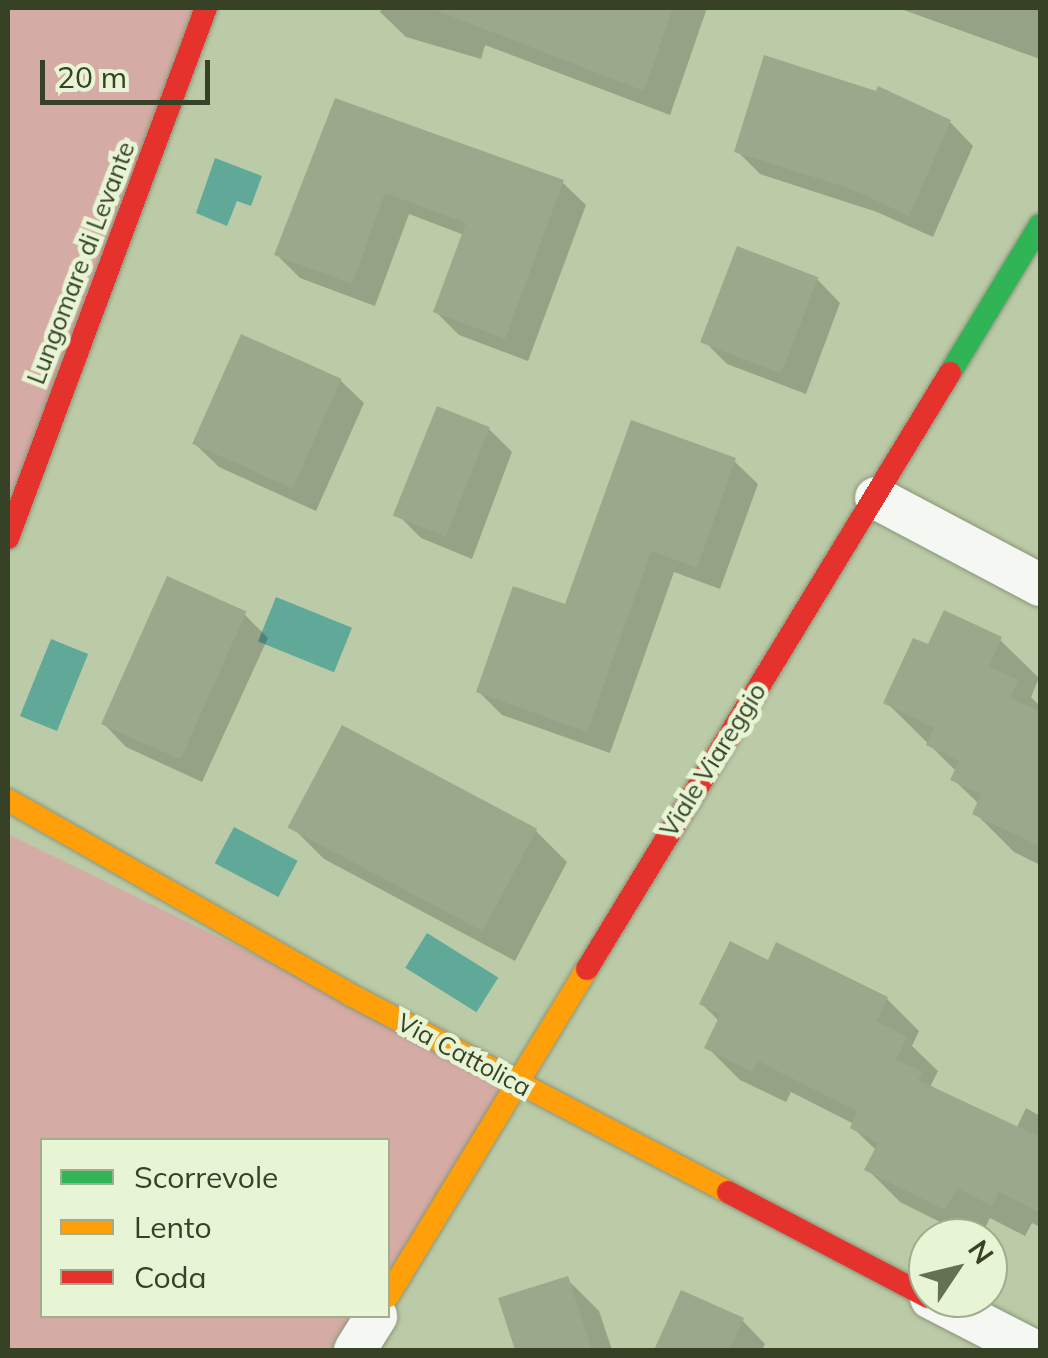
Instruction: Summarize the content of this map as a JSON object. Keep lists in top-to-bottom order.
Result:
{
  "streets": {
    "street": ["Lungomare di Levante", "Viale Viareggio", "Via Cattolica"]
  },
  "crossings": [
    ["Viale Viareggio", "Via Cattolica"]
  ],
  "legend": ["Scorrevole", "Lento", "Coda"],
  "scale_bar": "20 m",
  "north": "top right"
}
